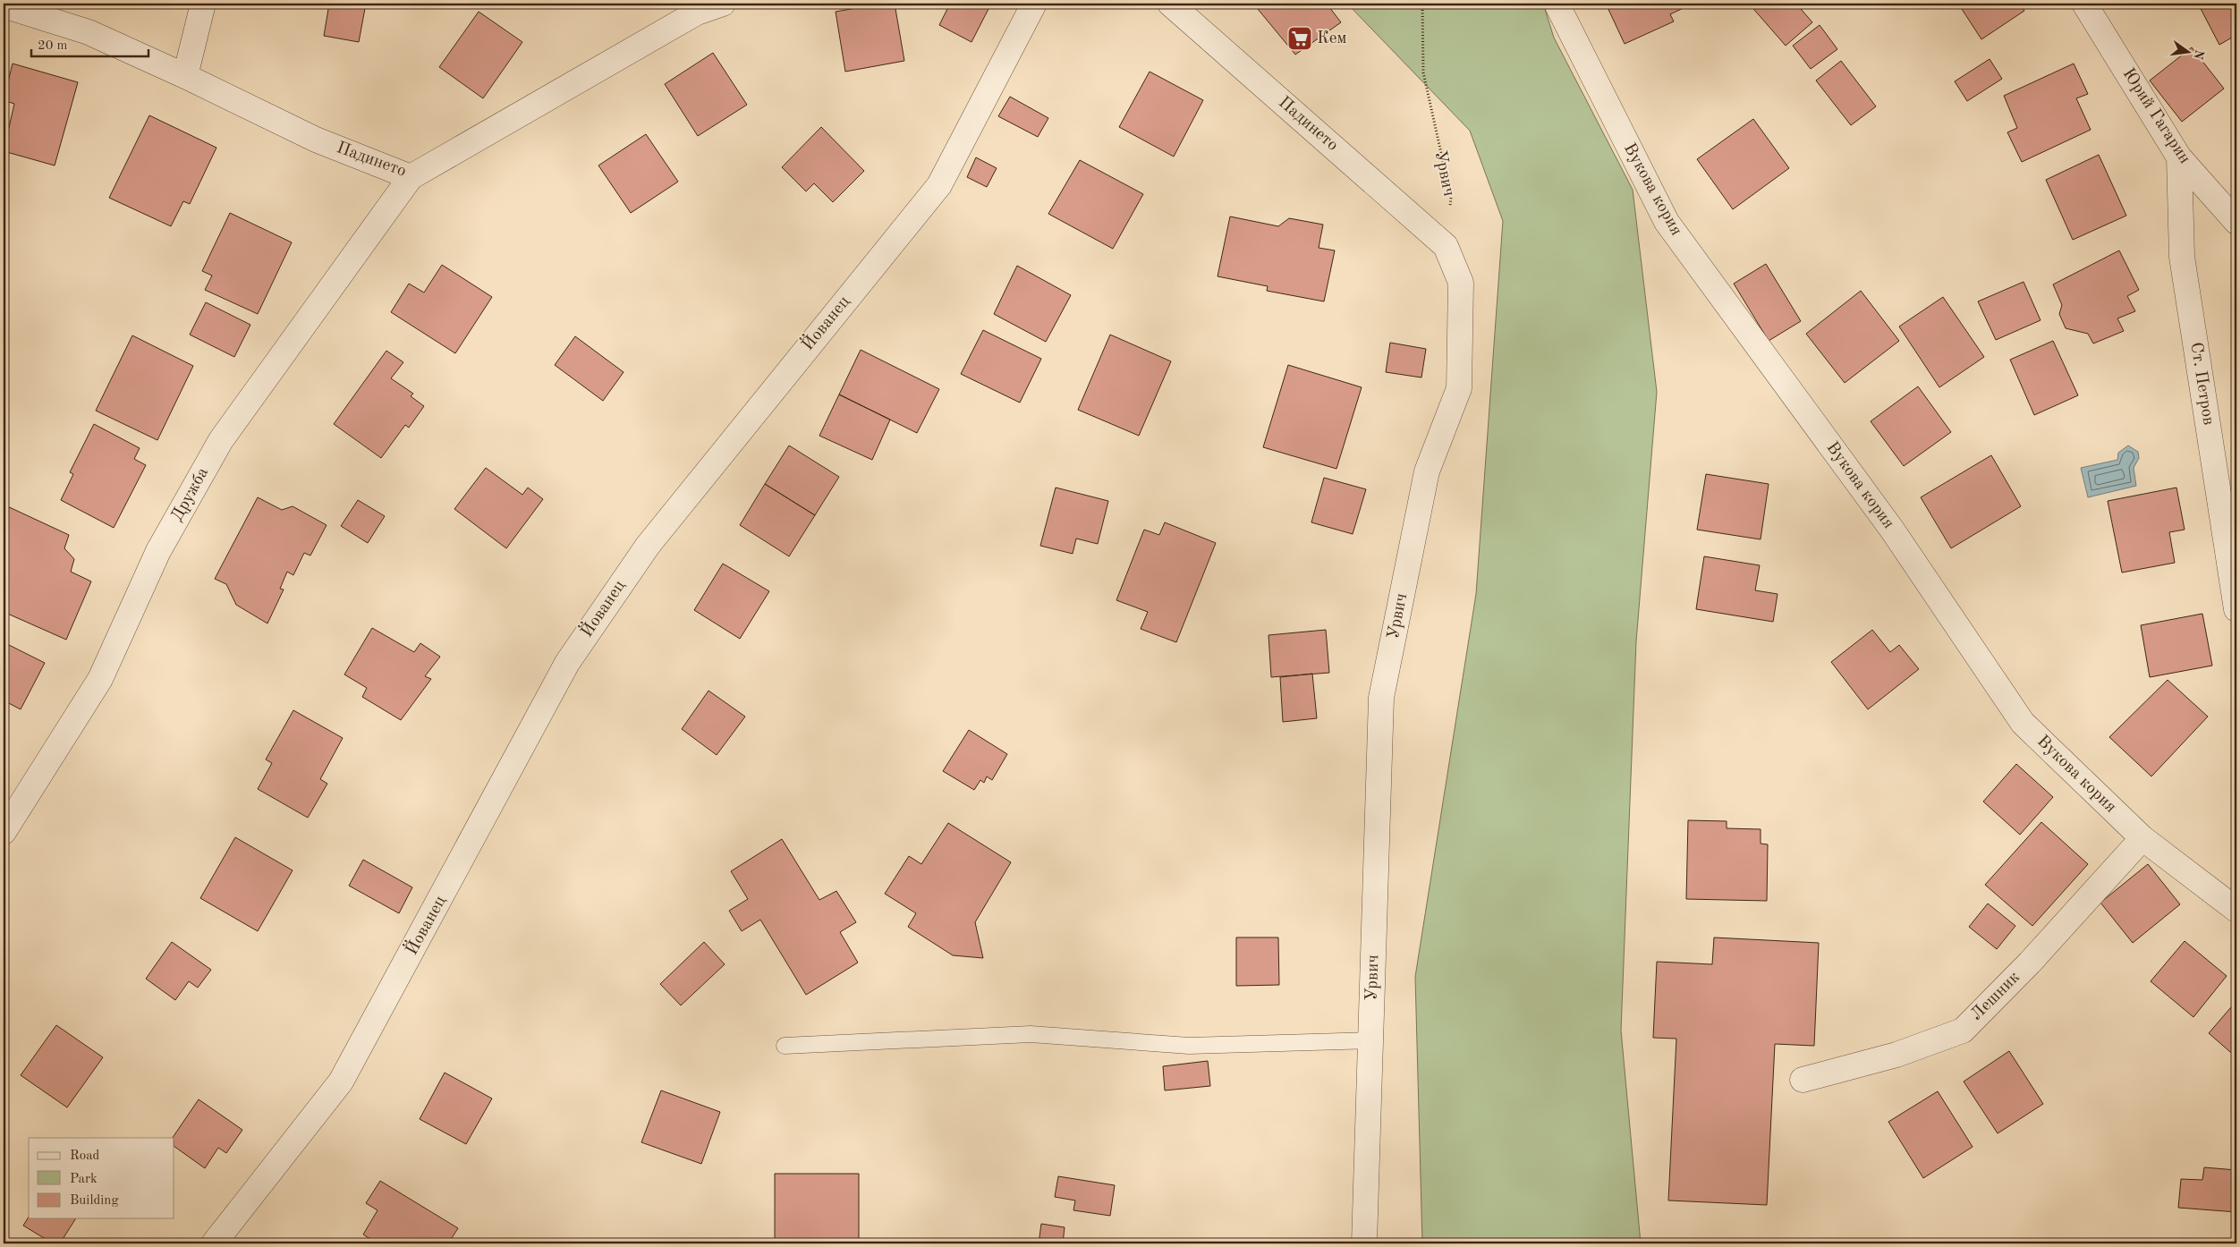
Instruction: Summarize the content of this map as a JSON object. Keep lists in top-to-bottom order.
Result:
{
  "streets": {
    "street": [
      "Юрий Гагарин",
      "Падинето",
      "Урвич",
      "Вукова кория",
      "Йованец",
      "Ст. Петров",
      "Дружба",
      "Лешник"
    ]
  },
  "crossings": [
    ["Юрий Гагарин", "Ст. Петров"],
    ["Падинето", "Урвич"],
    ["Падинето", "Дружба"],
    ["Вукова кория", "Лешник"]
  ],
  "places": {
    "supermarket": ["Кем"]
  },
  "legend": ["Road", "Park", "Building"],
  "scale_bar": "20 m",
  "north": "right"
}
